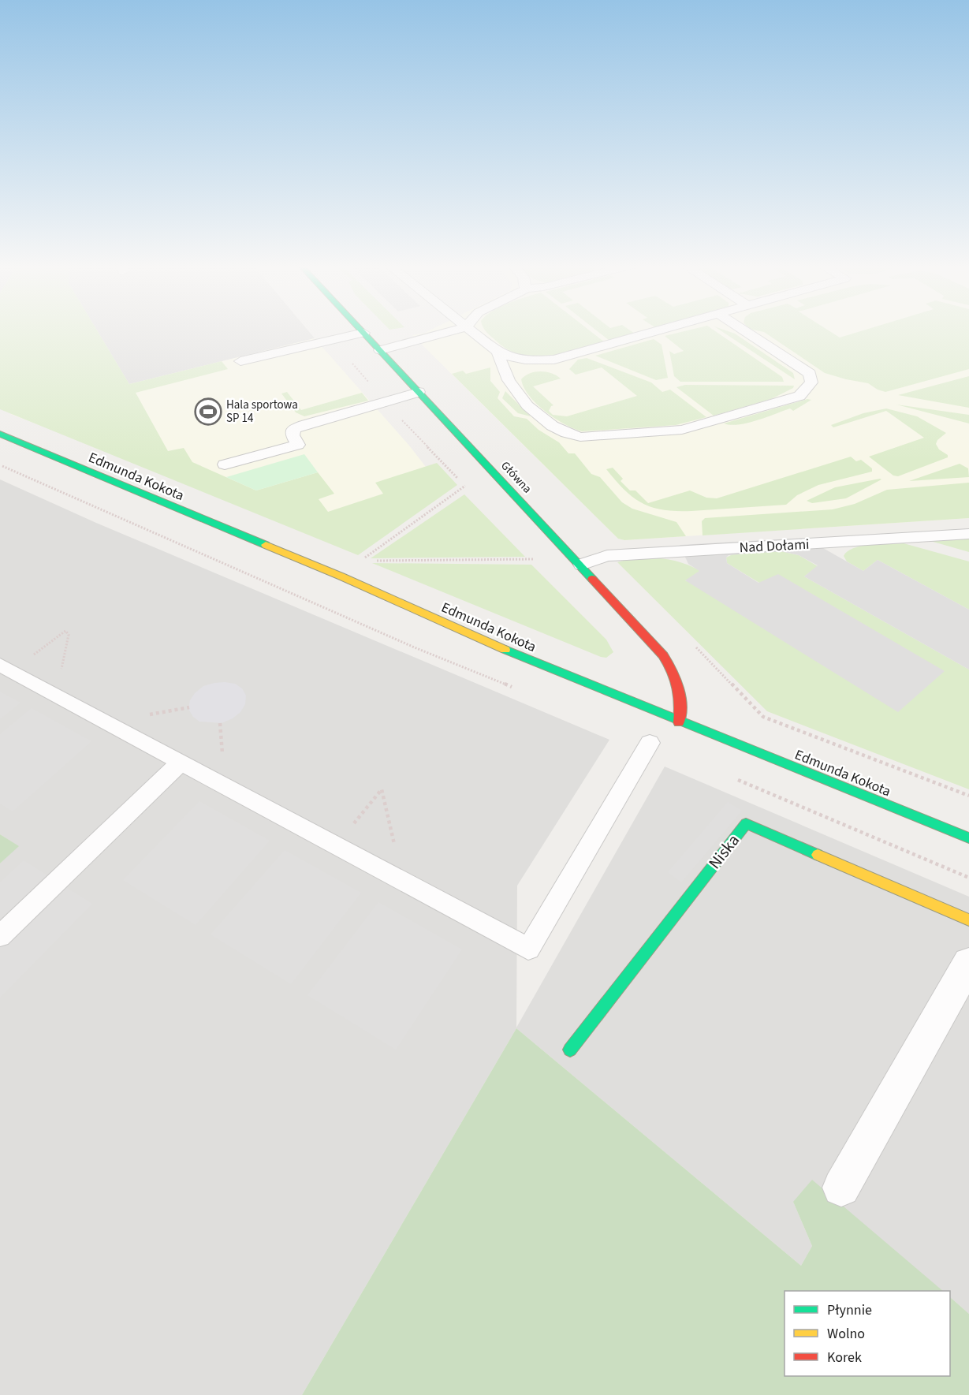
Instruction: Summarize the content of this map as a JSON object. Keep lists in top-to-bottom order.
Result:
{
  "streets": {
    "street": ["Edmunda Kokota", "Główna", "Niska"],
    "lane": ["Nad Dołami"]
  },
  "crossings": [
    ["Edmunda Kokota", "Główna"],
    ["Główna", "Nad Dołami"]
  ],
  "places": {
    "sports": ["Hala sportowa SP 14"]
  },
  "legend": ["Płynnie", "Wolno", "Korek"]
}
